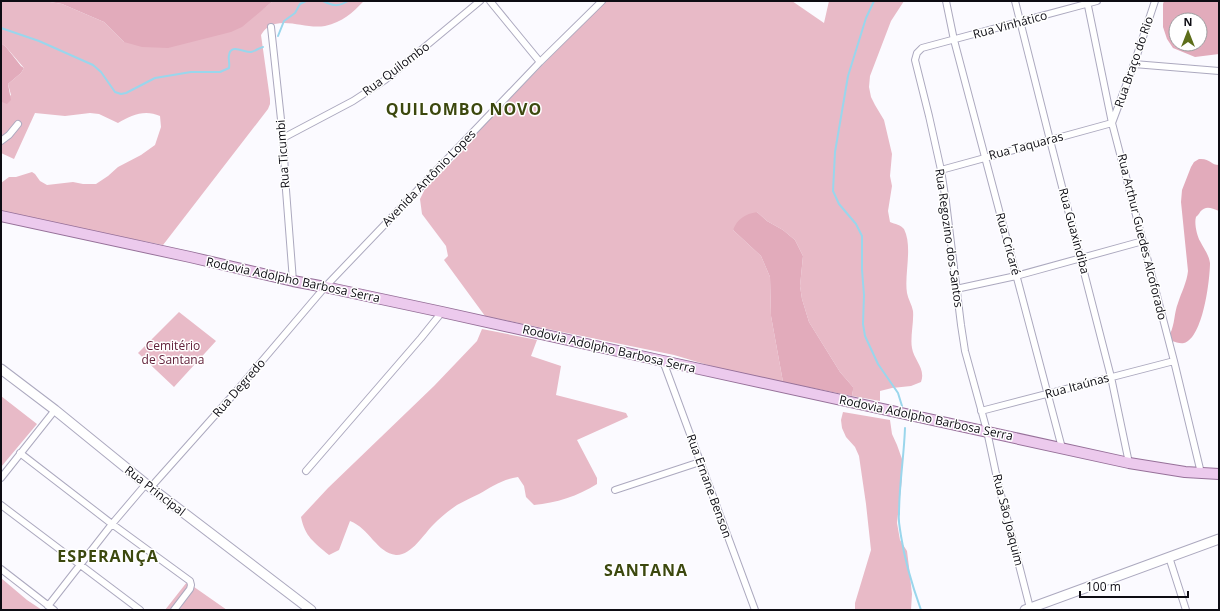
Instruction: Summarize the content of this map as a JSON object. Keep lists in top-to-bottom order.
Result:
{
  "streets": {
    "main road": ["Rodovia Adolpho Barbosa Serra", "Rua Principal"],
    "street": [
      "Rua Vinhático",
      "Rua Braço do Rio",
      "Rua Quilombo",
      "Rua Taquaras",
      "Rua Ticumbi",
      "Avenida Antônio Lopes",
      "Rua Guaxindiba",
      "Rua Arthur Guedes Alcoforado",
      "Rua Regozino dos Santos",
      "Rua Cricaré",
      "Rua Itaúnas",
      "Rua Degredo",
      "Rua Ernane Benson",
      "Rua São Joaquim"
    ]
  },
  "crossings": [
    ["Rua Vinhático", "Rua Guaxindiba"],
    ["Rua Vinhático", "Rua Arthur Guedes Alcoforado"],
    ["Rua Vinhático", "Rua Regozino dos Santos"],
    ["Rua Vinhático", "Rua Cricaré"],
    ["Rua Braço do Rio", "Rua Taquaras"],
    ["Rua Braço do Rio", "Rua Arthur Guedes Alcoforado"],
    ["Rua Quilombo", "Rua Ticumbi"],
    ["Rua Taquaras", "Rua Guaxindiba"],
    ["Rua Taquaras", "Rua Arthur Guedes Alcoforado"],
    ["Rua Taquaras", "Rua Regozino dos Santos"],
    ["Rua Taquaras", "Rua Cricaré"],
    ["Rua Ticumbi", "Rodovia Adolpho Barbosa Serra"],
    ["Avenida Antônio Lopes", "Rodovia Adolpho Barbosa Serra"],
    ["Avenida Antônio Lopes", "Rua Degredo"],
    ["Rua Guaxindiba", "Rodovia Adolpho Barbosa Serra"],
    ["Rua Guaxindiba", "Rua Itaúnas"],
    ["Rua Arthur Guedes Alcoforado", "Rodovia Adolpho Barbosa Serra"],
    ["Rua Arthur Guedes Alcoforado", "Rua Itaúnas"],
    ["Rua Regozino dos Santos", "Rodovia Adolpho Barbosa Serra"],
    ["Rua Regozino dos Santos", "Rua Itaúnas"],
    ["Rua Regozino dos Santos", "Rua São Joaquim"],
    ["Rua Cricaré", "Rodovia Adolpho Barbosa Serra"],
    ["Rua Cricaré", "Rua Itaúnas"],
    ["Rodovia Adolpho Barbosa Serra", "Rua Degredo"],
    ["Rodovia Adolpho Barbosa Serra", "Rua Ernane Benson"],
    ["Rodovia Adolpho Barbosa Serra", "Rua São Joaquim"],
    ["Rua Degredo", "Rua Principal"]
  ],
  "districts": ["QUILOMBO NOVO", "ESPERANÇA", "SANTANA"],
  "parks": ["Cemitério de Santana"],
  "scale_bar": "100 m",
  "north": "top"
}
